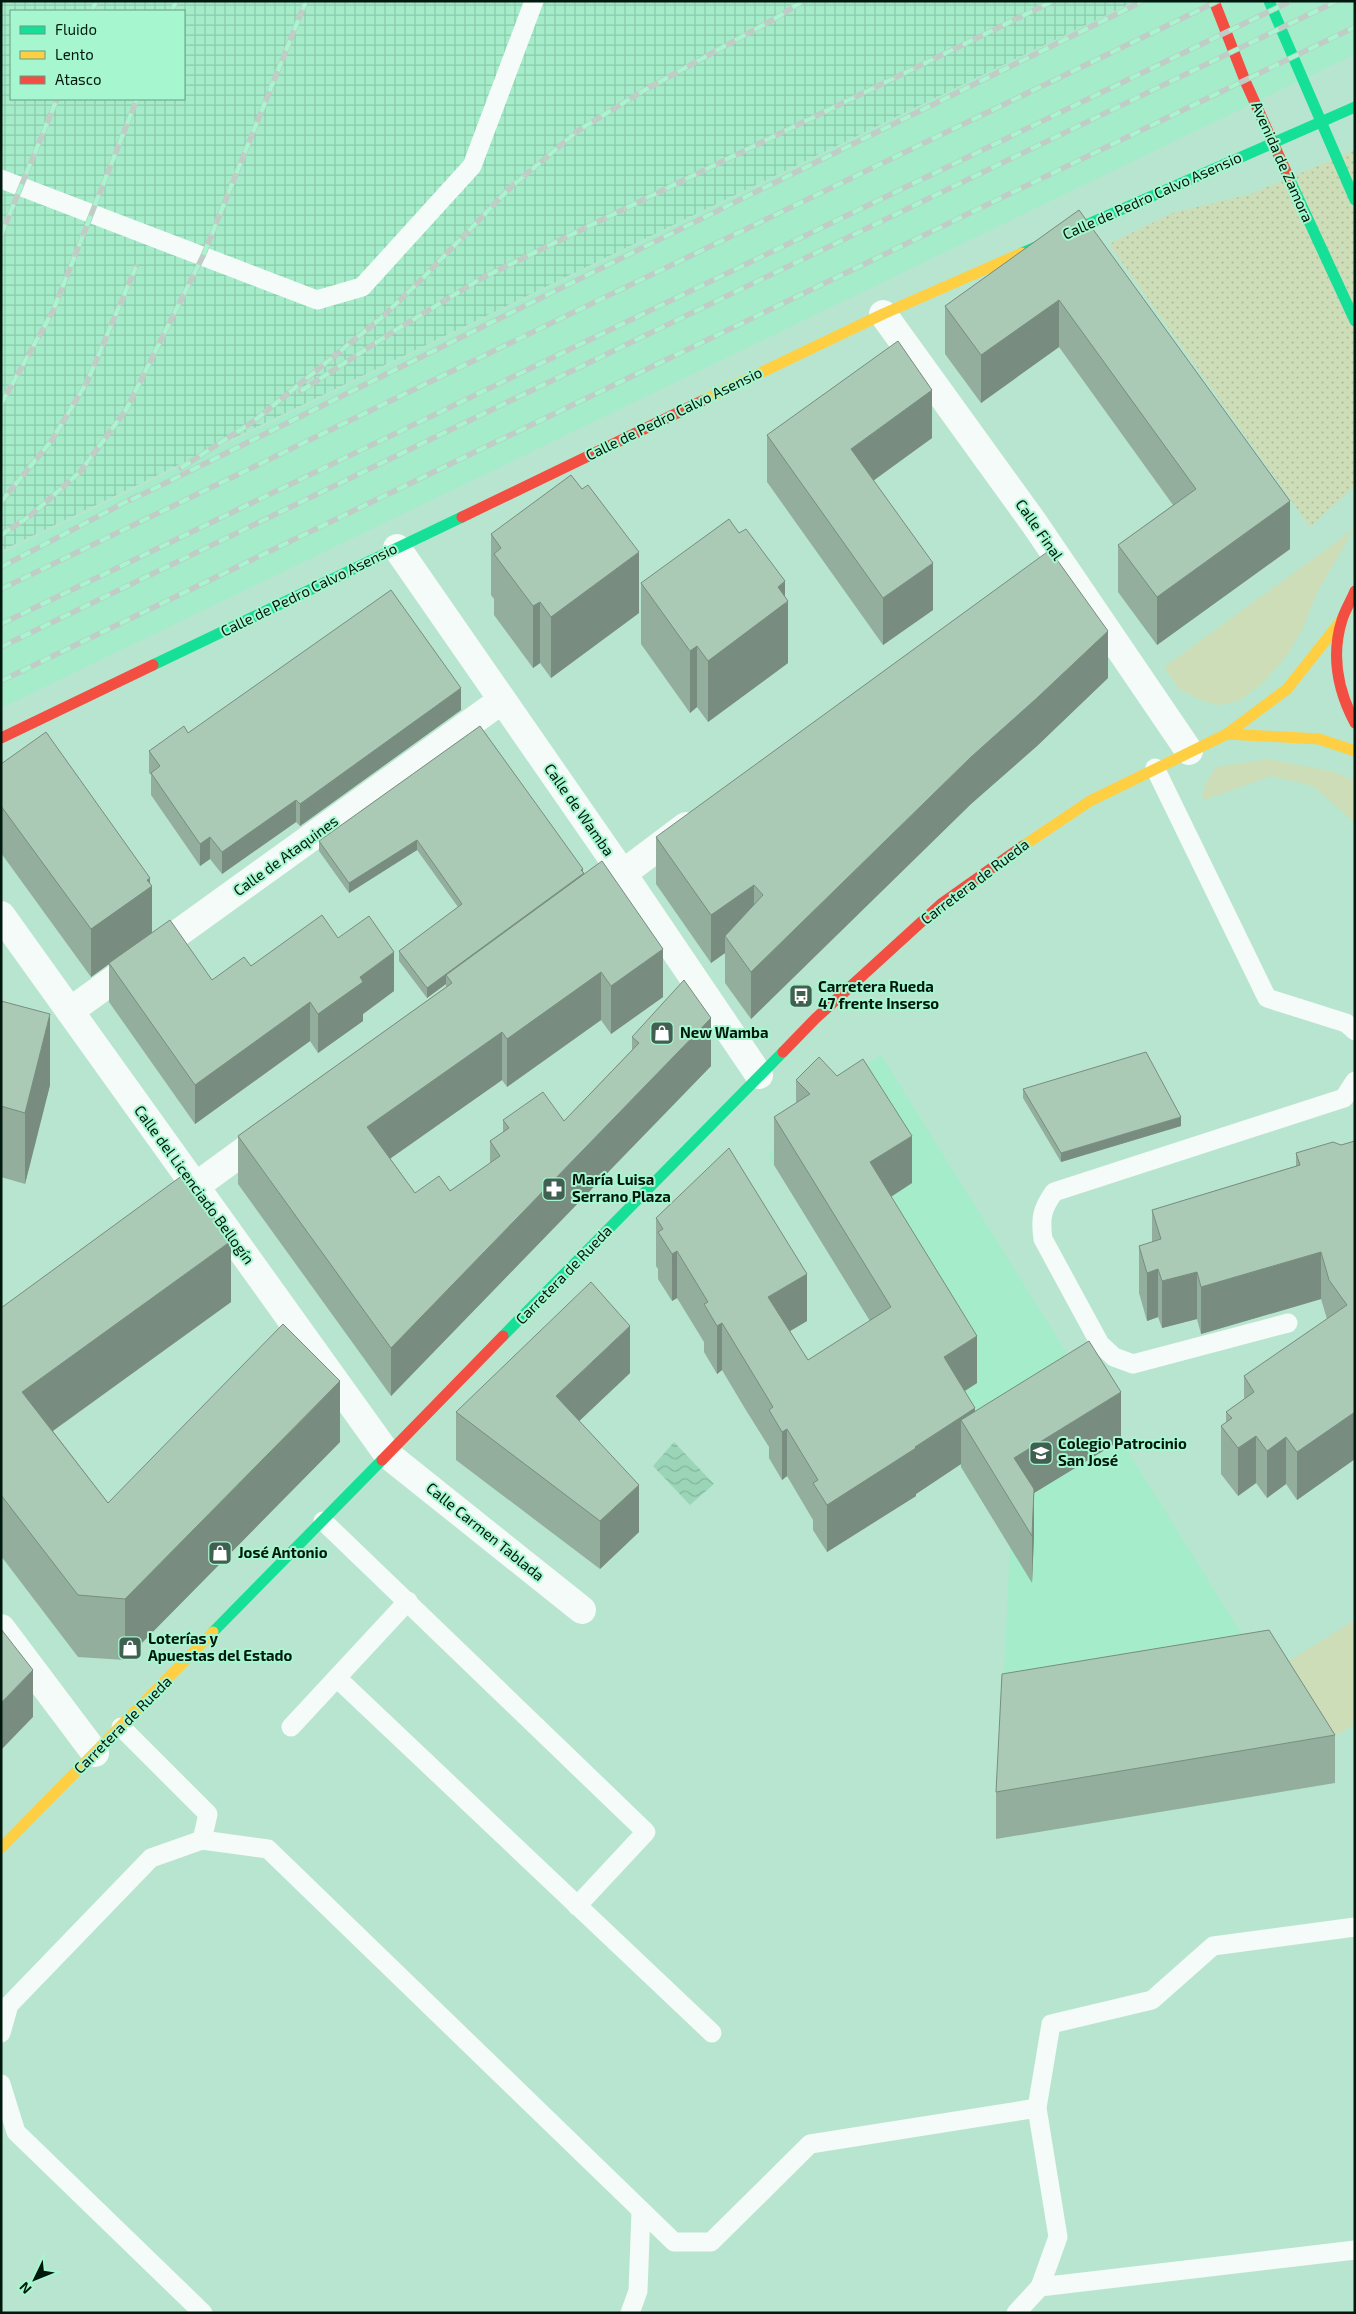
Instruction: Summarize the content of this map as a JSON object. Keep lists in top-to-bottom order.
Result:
{
  "streets": {
    "main road": ["Avenida de Zamora", "Calle de Pedro Calvo Asensio", "Carretera de Rueda"],
    "street": [
      "Calle Final",
      "Calle de Wamba",
      "Calle de Ataquines",
      "Calle del Licenciado Bellogín",
      "Calle Carmen Tablada"
    ]
  },
  "crossings": [
    ["Calle de Pedro Calvo Asensio", "Calle Final"],
    ["Calle de Pedro Calvo Asensio", "Calle de Wamba"],
    ["Calle Final", "Carretera de Rueda"],
    ["Calle de Wamba", "Calle de Ataquines"],
    ["Calle de Wamba", "Carretera de Rueda"],
    ["Calle de Ataquines", "Calle del Licenciado Bellogín"],
    ["Carretera de Rueda", "Calle del Licenciado Bellogín"],
    ["Carretera de Rueda", "Calle Carmen Tablada"],
    ["Calle del Licenciado Bellogín", "Calle Carmen Tablada"]
  ],
  "places": {
    "bus stop": ["Carretera Rueda 47 frente Inserso"],
    "shop": ["New Wamba", "José Antonio", "Loterías y Apuestas del Estado"],
    "pharmacy": ["María Luisa Serrano Plaza"],
    "school or university": ["Colegio Patrocinio San José"]
  },
  "legend": ["Fluido", "Lento", "Atasco"],
  "north": "bottom left"
}
